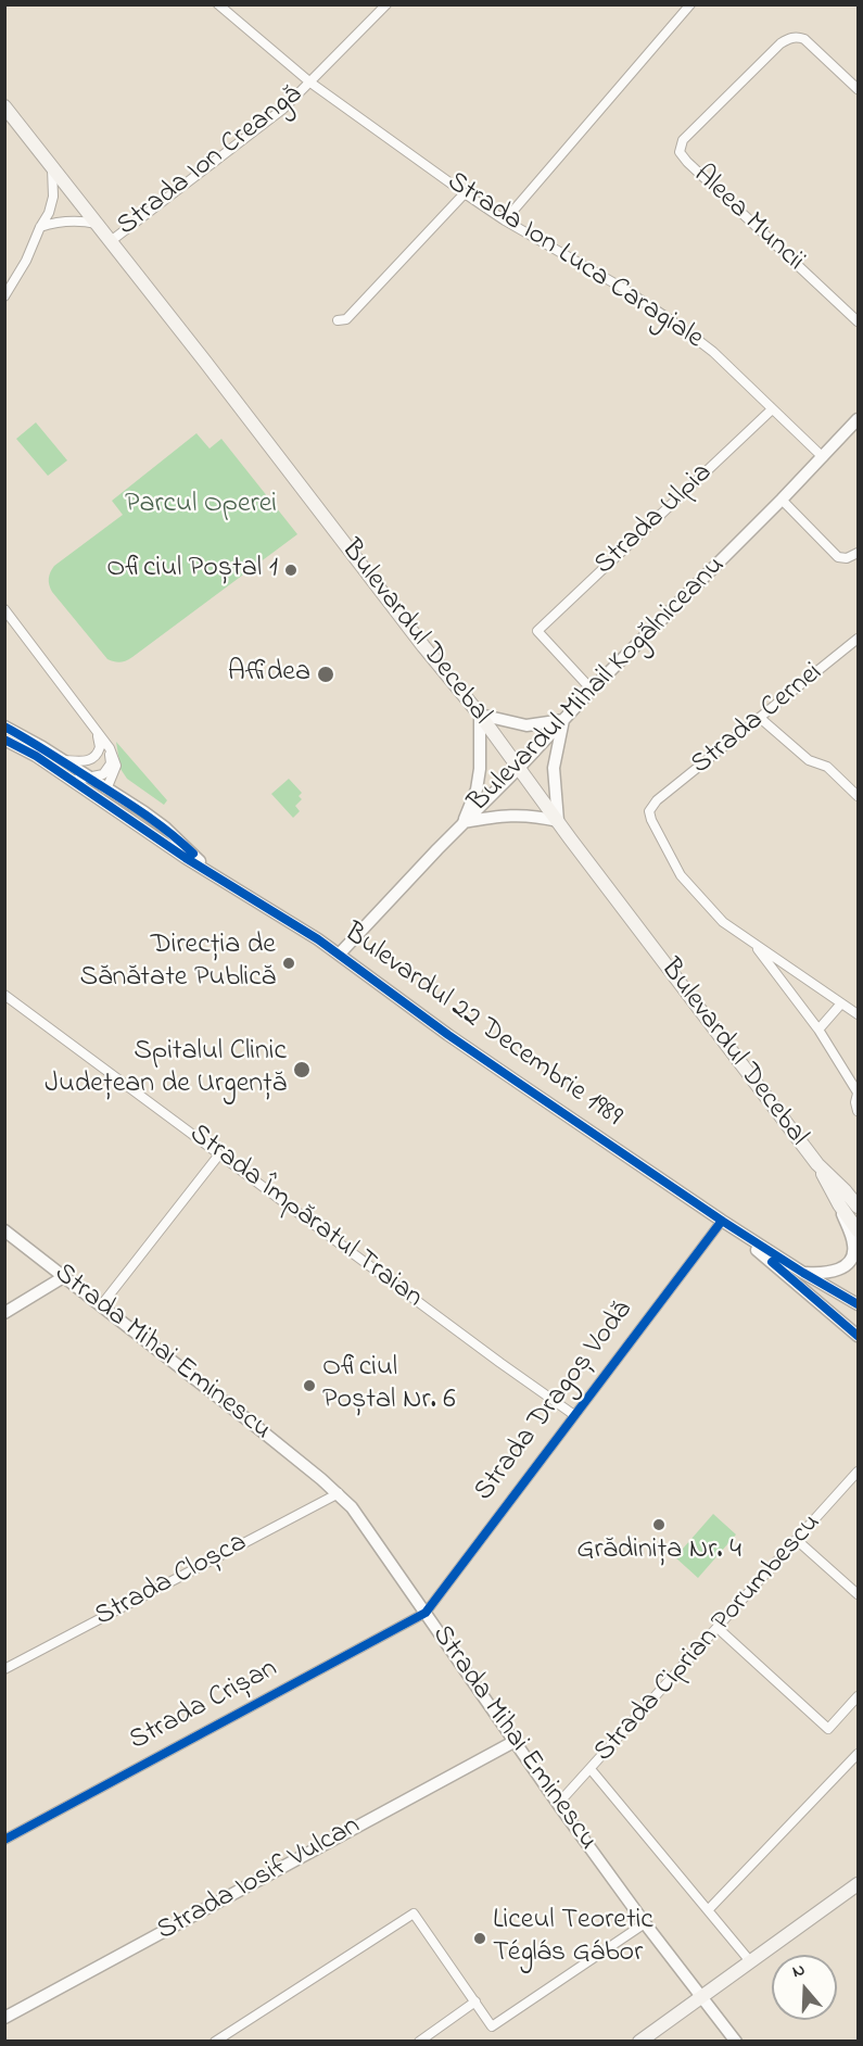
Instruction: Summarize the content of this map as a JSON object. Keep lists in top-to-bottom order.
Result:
{
  "streets": {
    "main road": ["Bulevardul Decebal"],
    "street": [
      "Strada Ion Creangă",
      "Aleea Muncii",
      "Strada Ion Luca Caragiale",
      "Strada Ulpia",
      "Bulevardul Mihail Kogălniceanu",
      "Strada Cernei",
      "Bulevardul 22 Decembrie 1989",
      "Strada Împăratul Traian",
      "Strada Mihai Eminescu",
      "Strada Dragoș Vodă",
      "Strada Cloșca",
      "Strada Ciprian Porumbescu",
      "Strada Crișan",
      "Strada Iosif Vulcan"
    ]
  },
  "crossings": [
    ["Strada Ion Creangă", "Strada Ion Luca Caragiale"],
    ["Strada Ion Creangă", "Bulevardul Decebal"],
    ["Strada Ion Luca Caragiale", "Strada Ulpia"],
    ["Strada Ion Luca Caragiale", "Bulevardul Mihail Kogălniceanu"],
    ["Strada Ulpia", "Bulevardul Mihail Kogălniceanu"],
    ["Bulevardul Decebal", "Bulevardul Mihail Kogălniceanu"],
    ["Bulevardul Mihail Kogălniceanu", "Bulevardul 22 Decembrie 1989"],
    ["Bulevardul 22 Decembrie 1989", "Strada Dragoș Vodă"],
    ["Strada Împăratul Traian", "Strada Dragoș Vodă"],
    ["Strada Mihai Eminescu", "Strada Dragoș Vodă"],
    ["Strada Mihai Eminescu", "Strada Cloșca"],
    ["Strada Mihai Eminescu", "Strada Ciprian Porumbescu"],
    ["Strada Mihai Eminescu", "Strada Crișan"],
    ["Strada Mihai Eminescu", "Strada Iosif Vulcan"],
    ["Strada Dragoș Vodă", "Strada Crișan"]
  ],
  "parks": ["Parcul Operei"],
  "places": [
    "Oficiul Poștal 1",
    "Affidea",
    "Direcția de Sănătate Publică",
    "Spitalul Clinic Județean de Urgență",
    "Oficiul Poștal Nr. 6",
    "Grădinița Nr. 4",
    "Liceul Teoretic Téglás Gábor"
  ],
  "north": "top"
}
